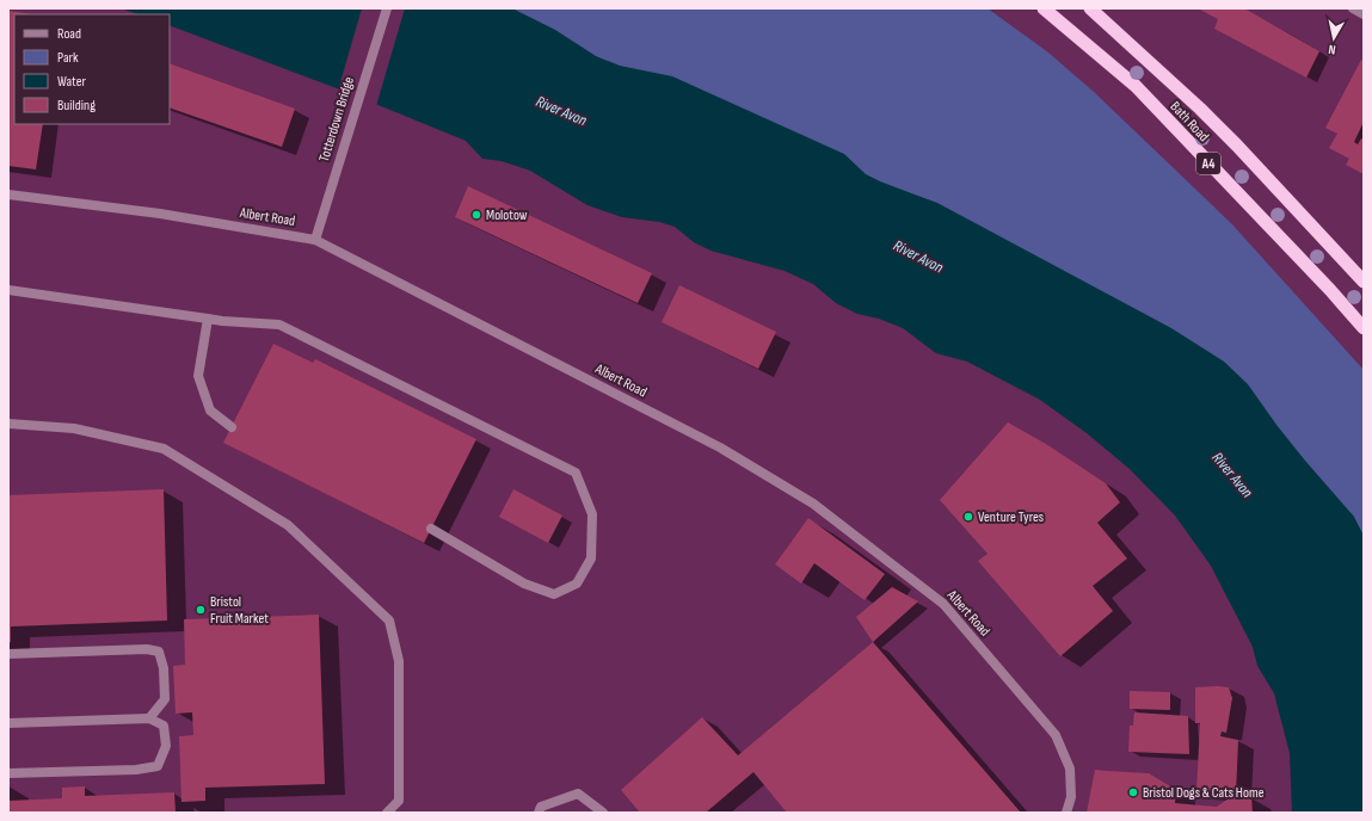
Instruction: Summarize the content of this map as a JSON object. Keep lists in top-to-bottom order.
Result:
{
  "streets": {
    "highway": ["Bath Road", "A4"],
    "street": ["Totterdown Bridge", "Albert Road"]
  },
  "crossings": [
    ["Totterdown Bridge", "Albert Road"]
  ],
  "water": ["River Avon"],
  "places": [
    "Molotow",
    "Venture Tyres",
    "Bristol Fruit Market",
    "Bristol Dogs & Cats Home"
  ],
  "legend": [
    "Road",
    "Park",
    "Water",
    "Building"
  ],
  "north": "bottom"
}
